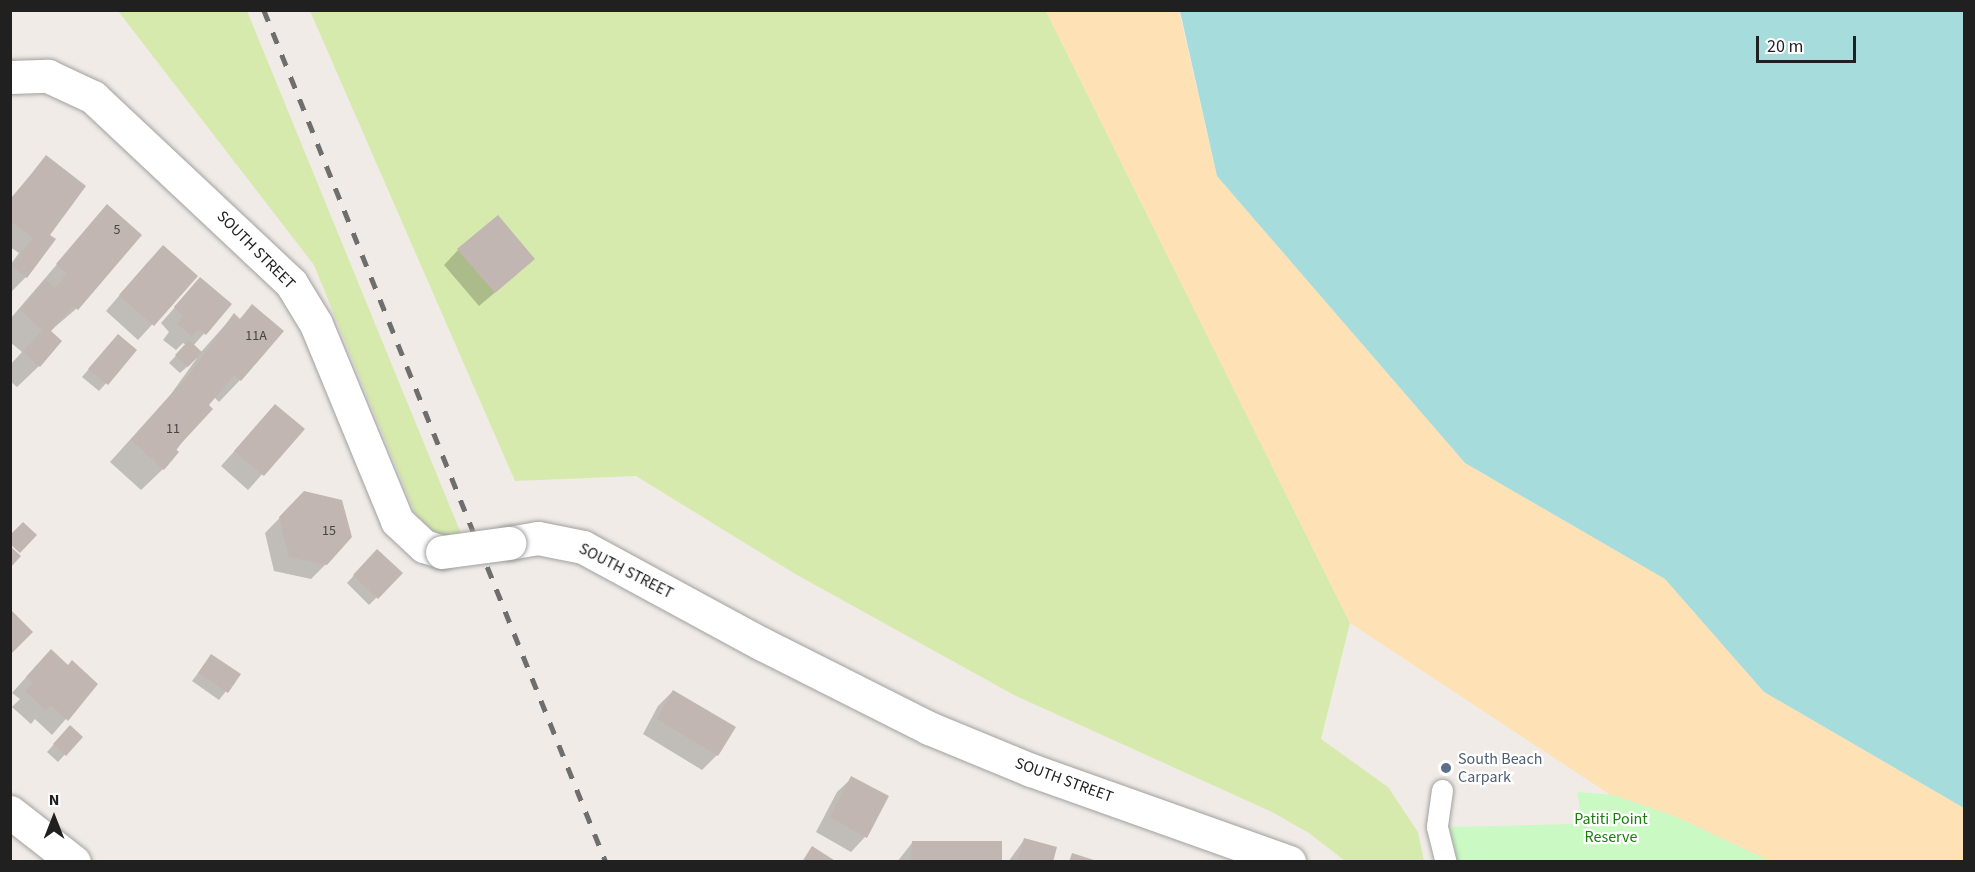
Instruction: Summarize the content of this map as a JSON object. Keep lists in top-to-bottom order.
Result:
{
  "streets": {
    "street": ["SOUTH STREET"]
  },
  "parks": ["Patiti Point Reserve"],
  "places": ["South Beach Carpark"],
  "house_numbers": [
    "5",
    "11A",
    "11",
    "15"
  ],
  "scale_bar": "20 m",
  "north": "top"
}
